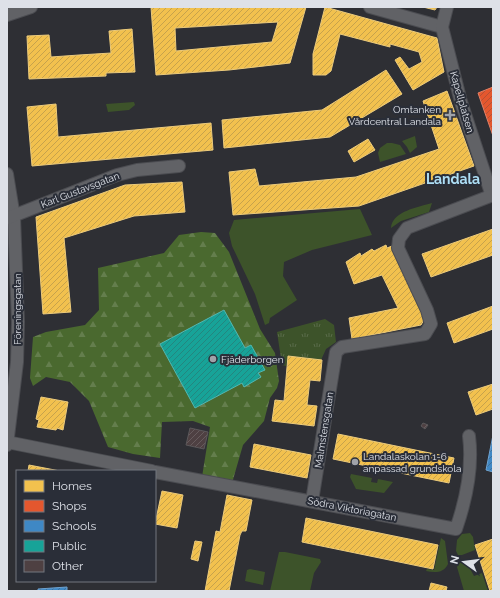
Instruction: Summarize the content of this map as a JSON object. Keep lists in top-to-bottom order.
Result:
{
  "streets": {
    "street": [
      "Kapellplatsen",
      "Karl Gustavsgatan",
      "Föreningsgatan",
      "Malmstensgatan",
      "Södra Viktoriagatan"
    ]
  },
  "crossings": [
    ["Kapellplatsen", "Malmstensgatan"],
    ["Karl Gustavsgatan", "Föreningsgatan"],
    ["Malmstensgatan", "Södra Viktoriagatan"]
  ],
  "districts": ["Landala"],
  "places": {
    "health": ["Omtanken Vårdcentral Landala"],
    "other": ["Fjäderborgen", "Landalaskolan 1-6 anpassad grundskola"]
  },
  "legend": [
    "Homes",
    "Shops",
    "Schools",
    "Public",
    "Other"
  ],
  "north": "left"
}
